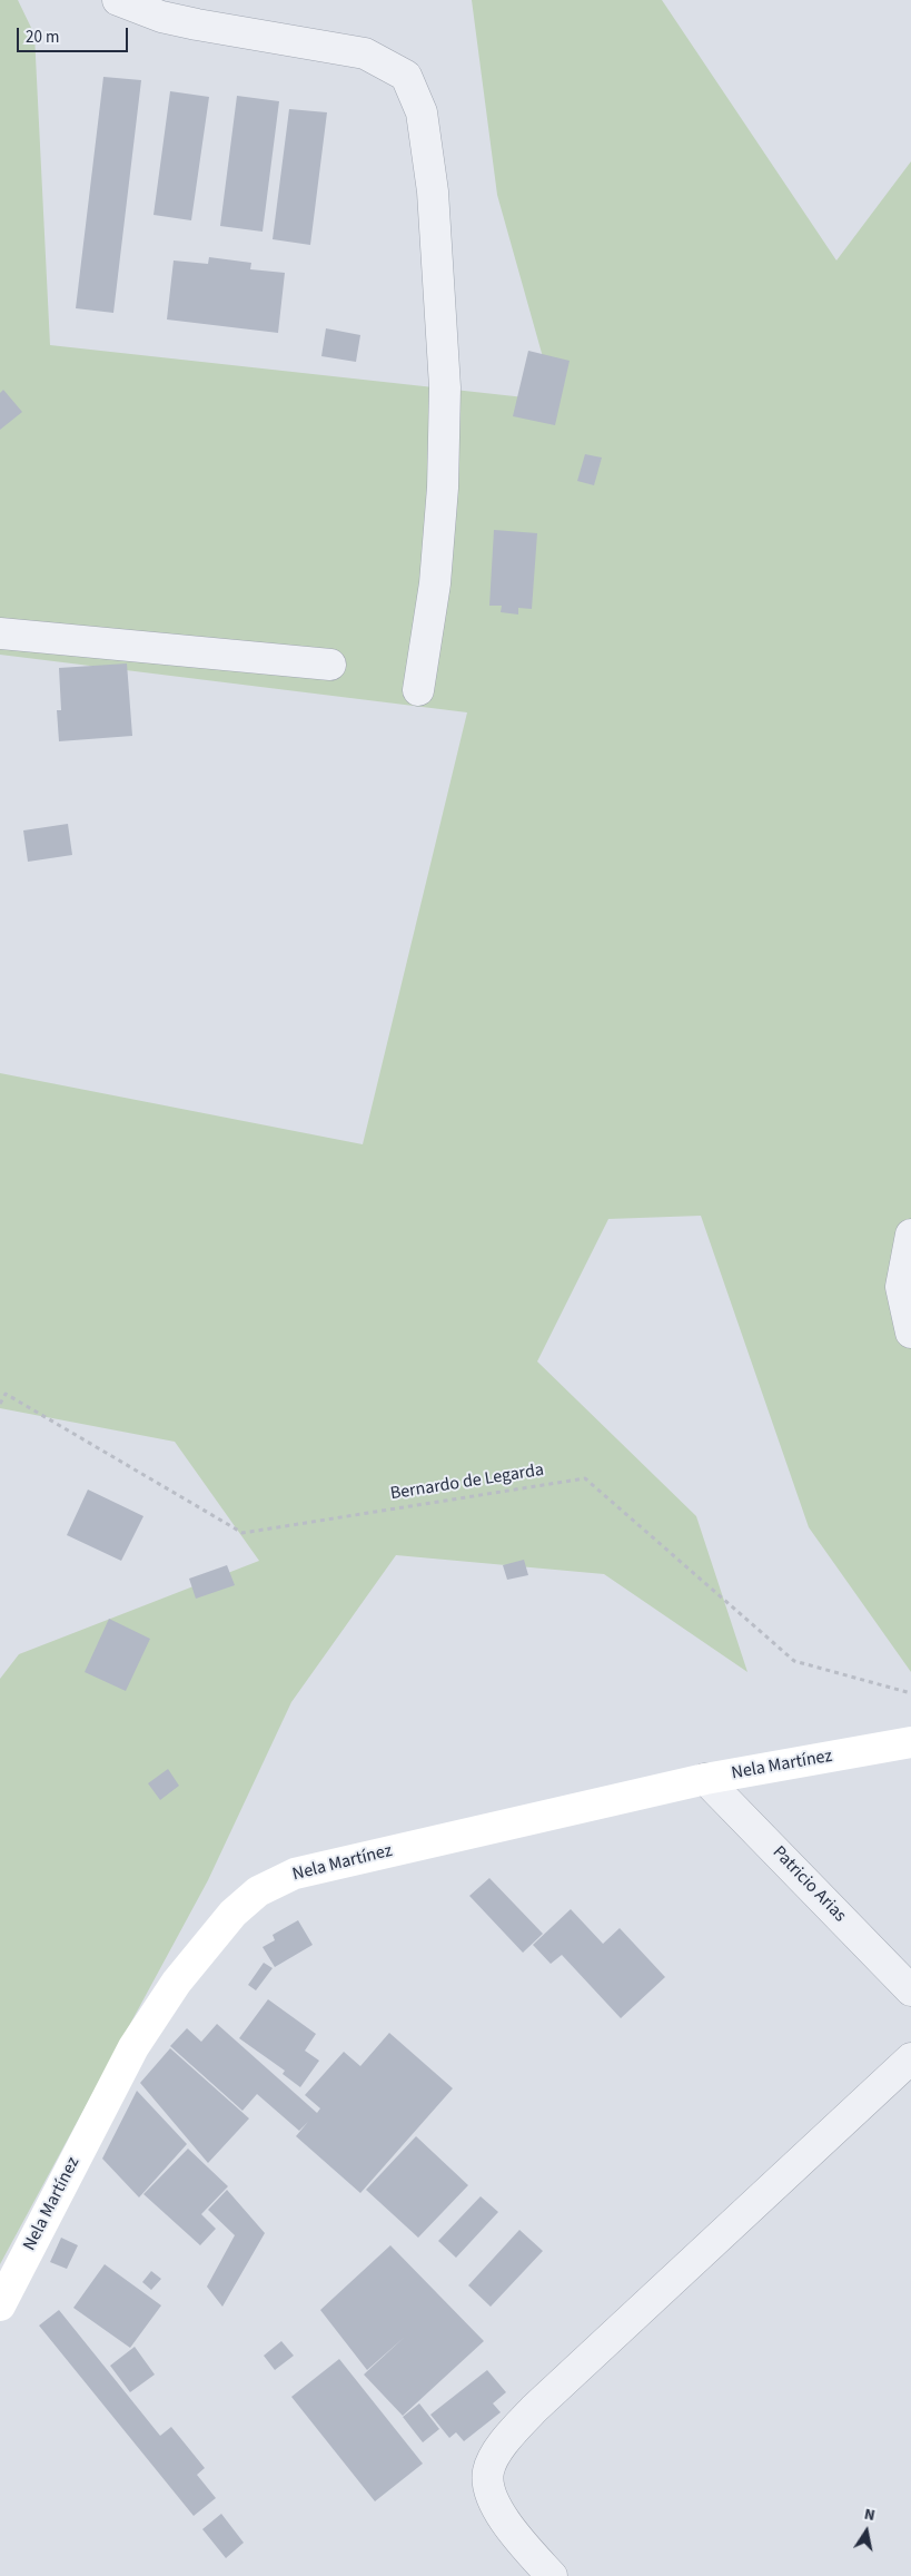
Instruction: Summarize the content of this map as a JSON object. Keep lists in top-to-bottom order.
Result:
{
  "streets": {
    "main road": ["Nela Martínez"],
    "street": ["Patricio Arias"],
    "path": ["Bernardo de Legarda"]
  },
  "crossings": [
    ["Nela Martínez", "Patricio Arias"]
  ],
  "scale_bar": "20 m",
  "north": "top"
}
